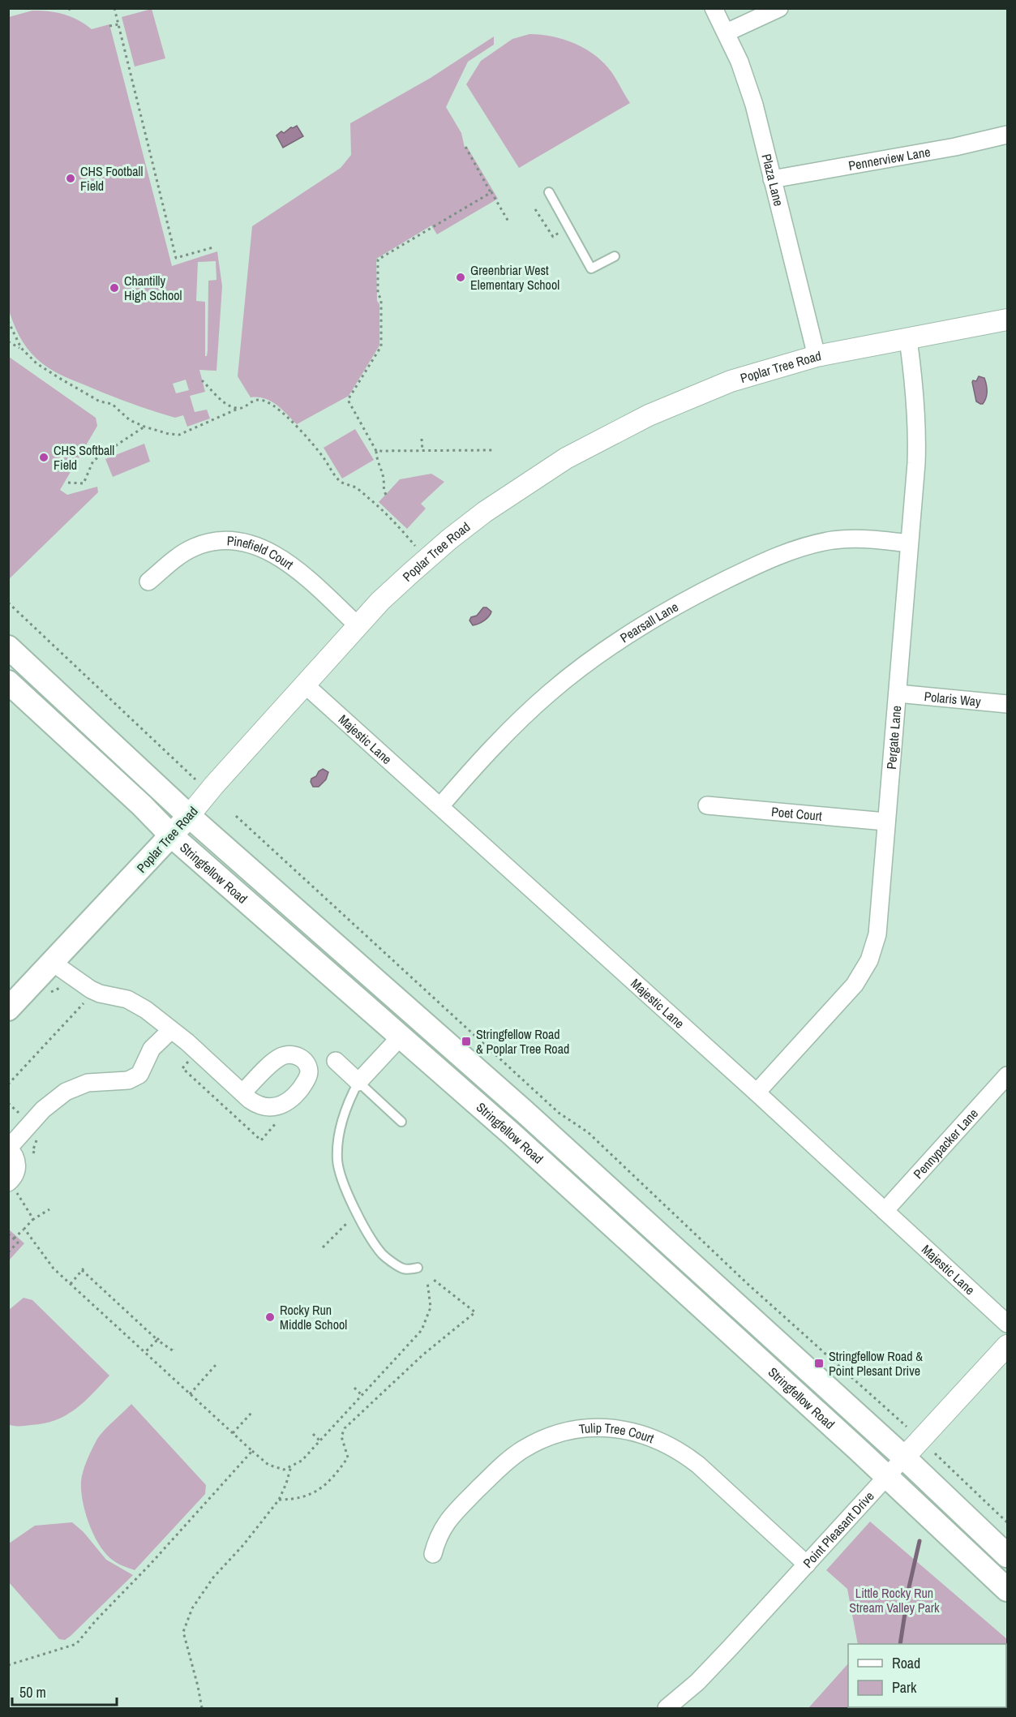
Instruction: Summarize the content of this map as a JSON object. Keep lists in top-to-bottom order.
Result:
{
  "streets": {
    "main road": ["Poplar Tree Road", "Stringfellow Road"],
    "street": [
      "Pennerview Lane",
      "Plaza Lane",
      "Pinefield Court",
      "Pearsall Lane",
      "Polaris Way",
      "Pergate Lane",
      "Majestic Lane",
      "Poet Court",
      "Pennypacker Lane",
      "Tulip Tree Court",
      "Point Pleasant Drive"
    ]
  },
  "crossings": [
    ["Pennerview Lane", "Plaza Lane"],
    ["Plaza Lane", "Poplar Tree Road"],
    ["Poplar Tree Road", "Pinefield Court"],
    ["Poplar Tree Road", "Pergate Lane"],
    ["Poplar Tree Road", "Majestic Lane"],
    ["Poplar Tree Road", "Stringfellow Road"],
    ["Pearsall Lane", "Pergate Lane"],
    ["Pearsall Lane", "Majestic Lane"],
    ["Polaris Way", "Pergate Lane"],
    ["Pergate Lane", "Majestic Lane"],
    ["Pergate Lane", "Poet Court"],
    ["Majestic Lane", "Pennypacker Lane"],
    ["Stringfellow Road", "Point Pleasant Drive"],
    ["Tulip Tree Court", "Point Pleasant Drive"]
  ],
  "parks": ["Little Rocky Run Stream Valley Park"],
  "places": {
    "other": [
      "CHS Football Field",
      "Greenbriar West Elementary School",
      "Chantilly High School",
      "CHS Softball Field",
      "Rocky Run Middle School"
    ],
    "transit": ["Stringfellow Road & Poplar Tree Road", "Stringfellow Road & Point Plesant Drive"]
  },
  "legend": ["Road", "Park"],
  "scale_bar": "50 m"
}
